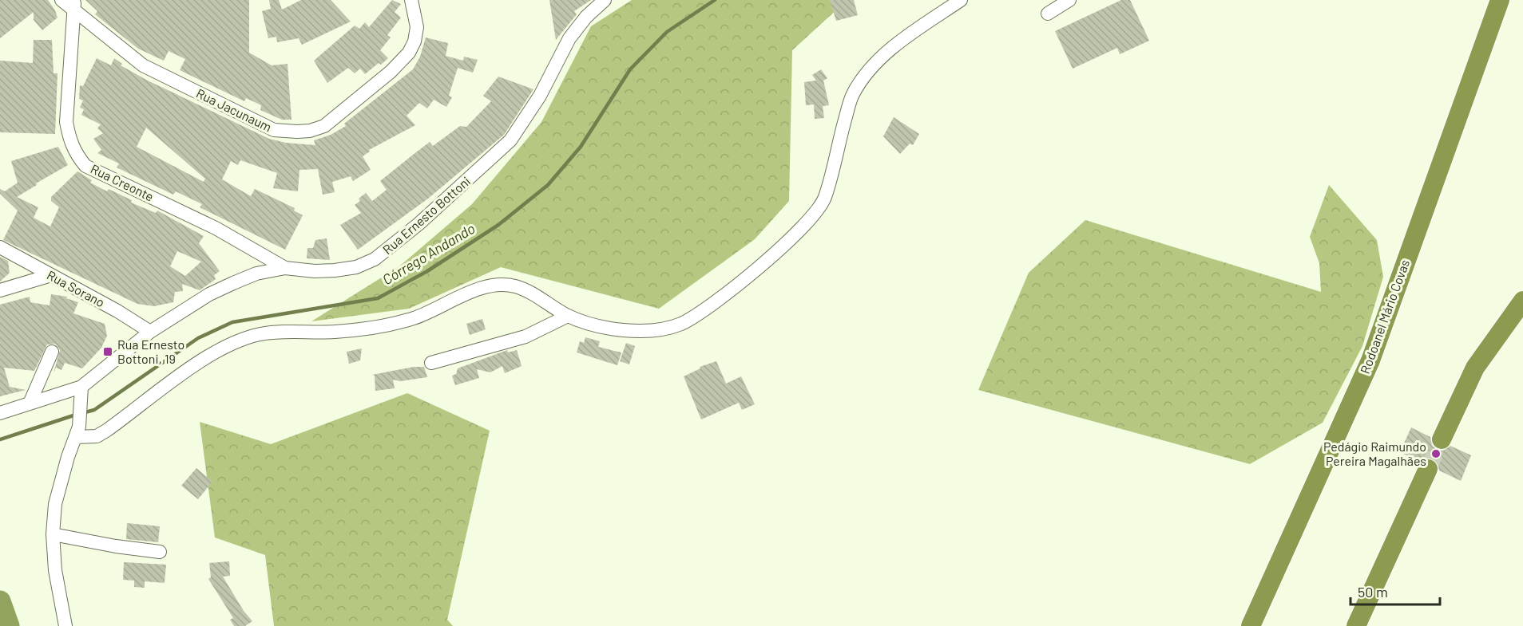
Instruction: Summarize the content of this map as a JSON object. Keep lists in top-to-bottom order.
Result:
{
  "streets": {
    "highway": ["Rodoanel Mário Covas"],
    "street": [
      "Rua Jacunaum",
      "Rua Creonte",
      "Rua Ernesto Bottoni",
      "Rua Sorano"
    ]
  },
  "crossings": [
    ["Rua Jacunaum", "Rua Creonte"],
    ["Rua Creonte", "Rua Ernesto Bottoni"],
    ["Rua Ernesto Bottoni", "Rua Sorano"]
  ],
  "water": ["Córrego Andando"],
  "places": {
    "transit": ["Rua Ernesto Bottoni, 19"],
    "other": ["Pedágio Raimundo Pereira Magalhães"]
  },
  "scale_bar": "50 m"
}
